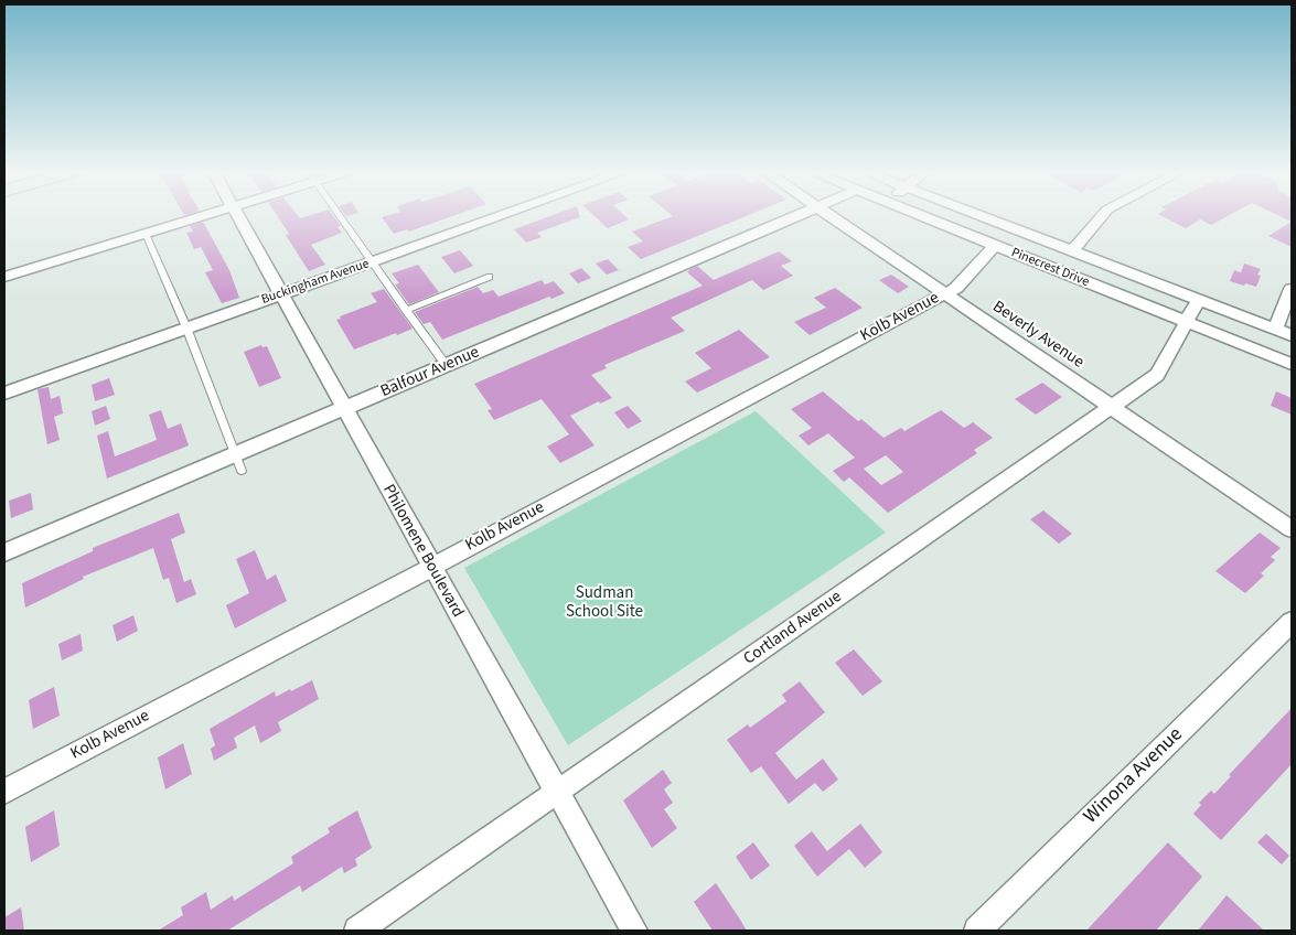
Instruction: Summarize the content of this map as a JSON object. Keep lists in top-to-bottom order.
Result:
{
  "streets": {
    "street": [
      "Pinecrest Drive",
      "Buckingham Avenue",
      "Kolb Avenue",
      "Beverly Avenue",
      "Balfour Avenue",
      "Philomene Boulevard",
      "Cortland Avenue",
      "Winona Avenue"
    ]
  },
  "crossings": [
    ["Pinecrest Drive", "Kolb Avenue"],
    ["Pinecrest Drive", "Cortland Avenue"],
    ["Buckingham Avenue", "Philomene Boulevard"],
    ["Kolb Avenue", "Beverly Avenue"],
    ["Kolb Avenue", "Philomene Boulevard"],
    ["Beverly Avenue", "Cortland Avenue"],
    ["Balfour Avenue", "Philomene Boulevard"],
    ["Philomene Boulevard", "Cortland Avenue"]
  ],
  "parks": ["Sudman School Site"]
}
